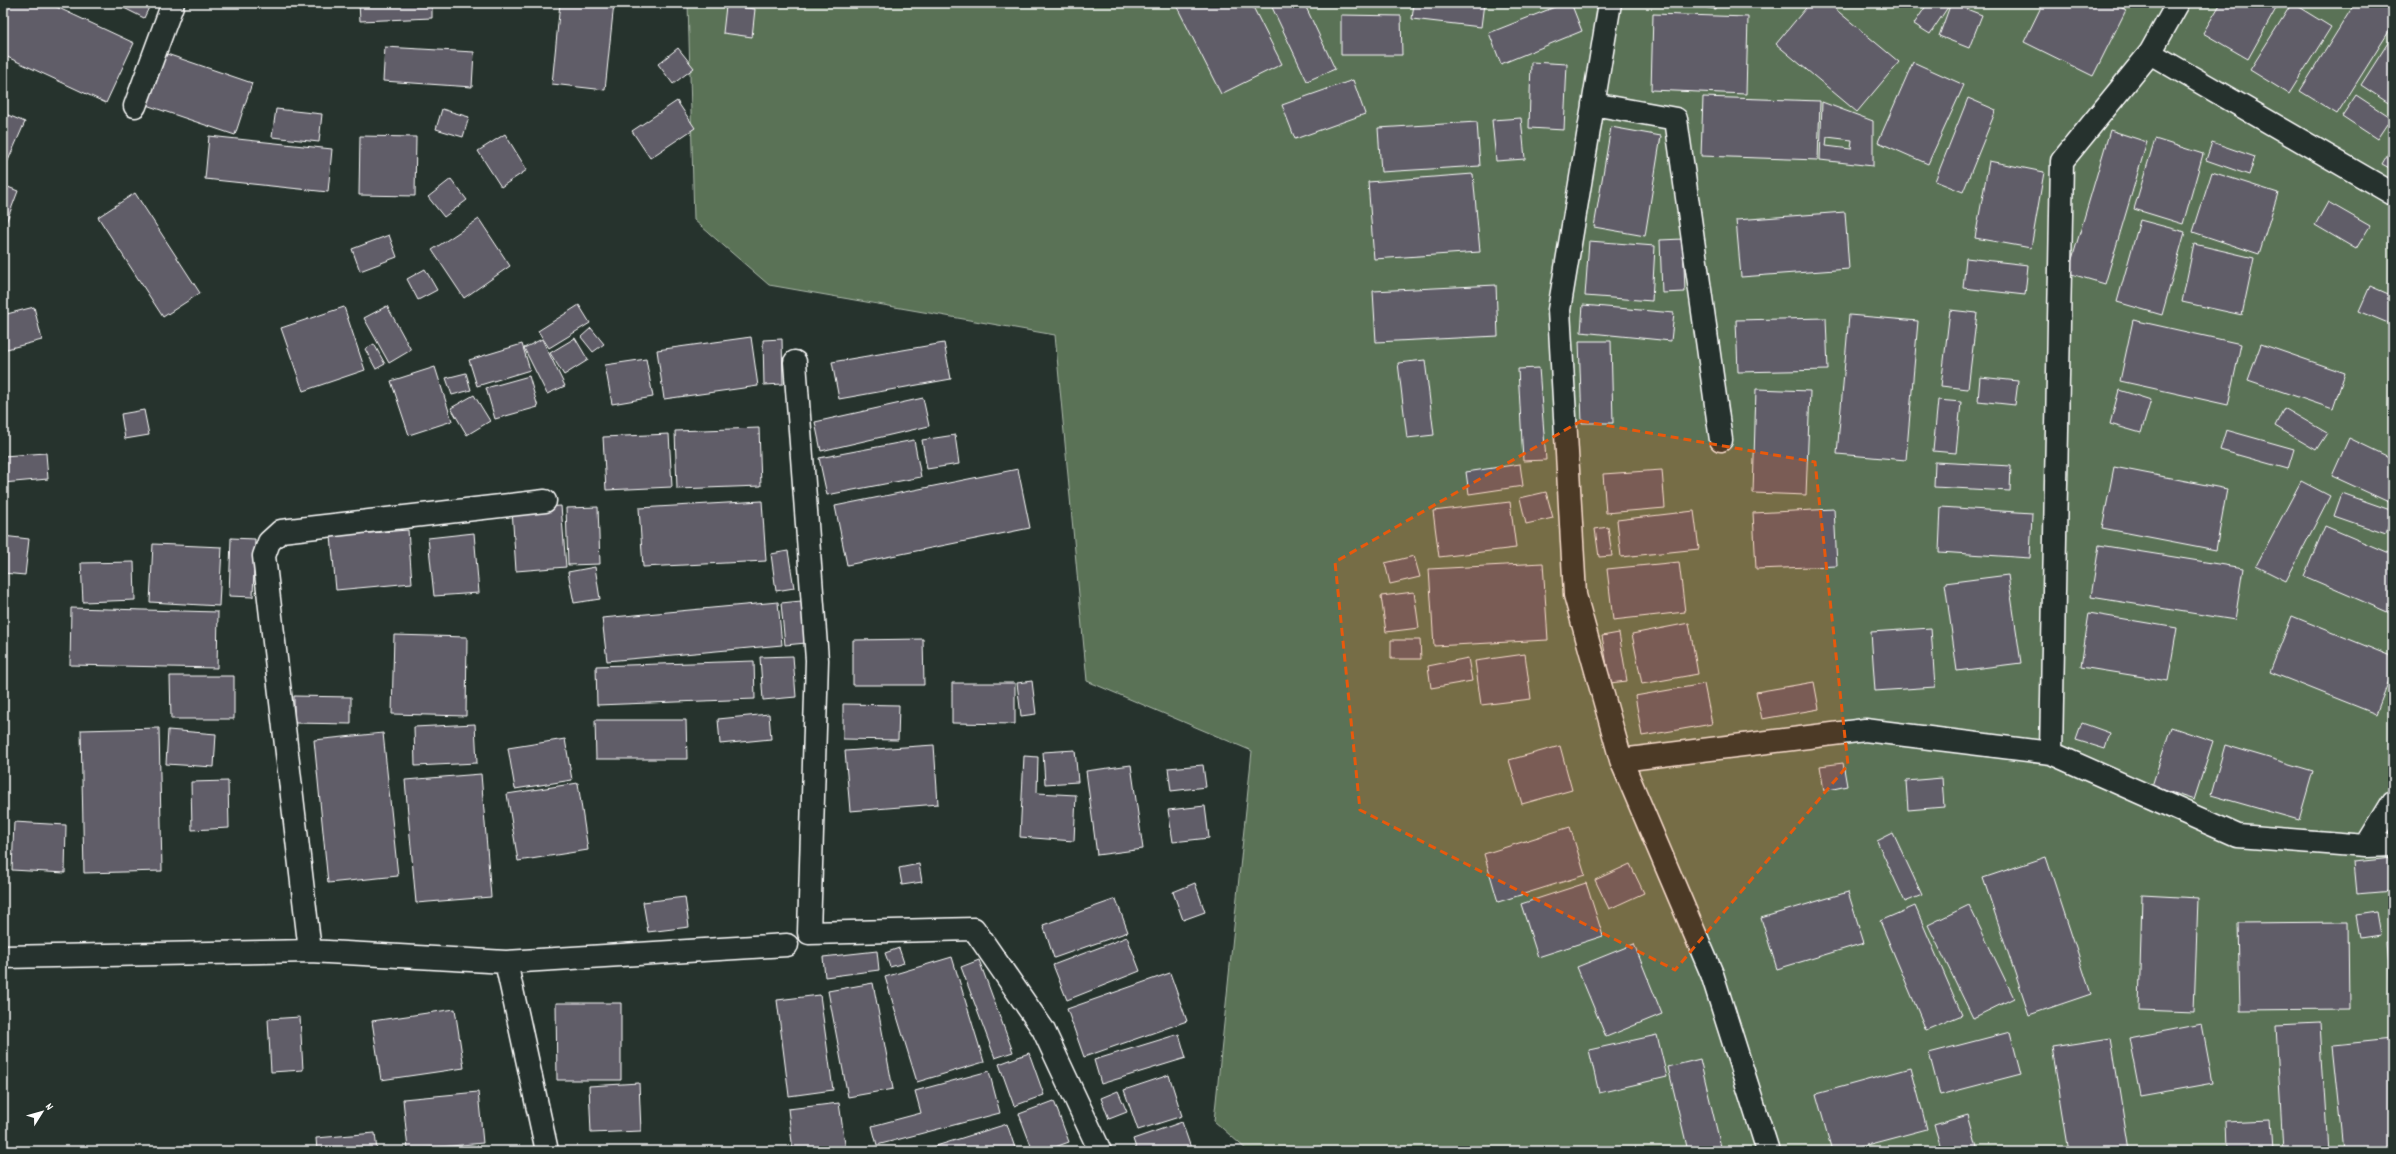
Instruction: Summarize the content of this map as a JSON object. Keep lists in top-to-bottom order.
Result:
{
  "north": "top right"
}
